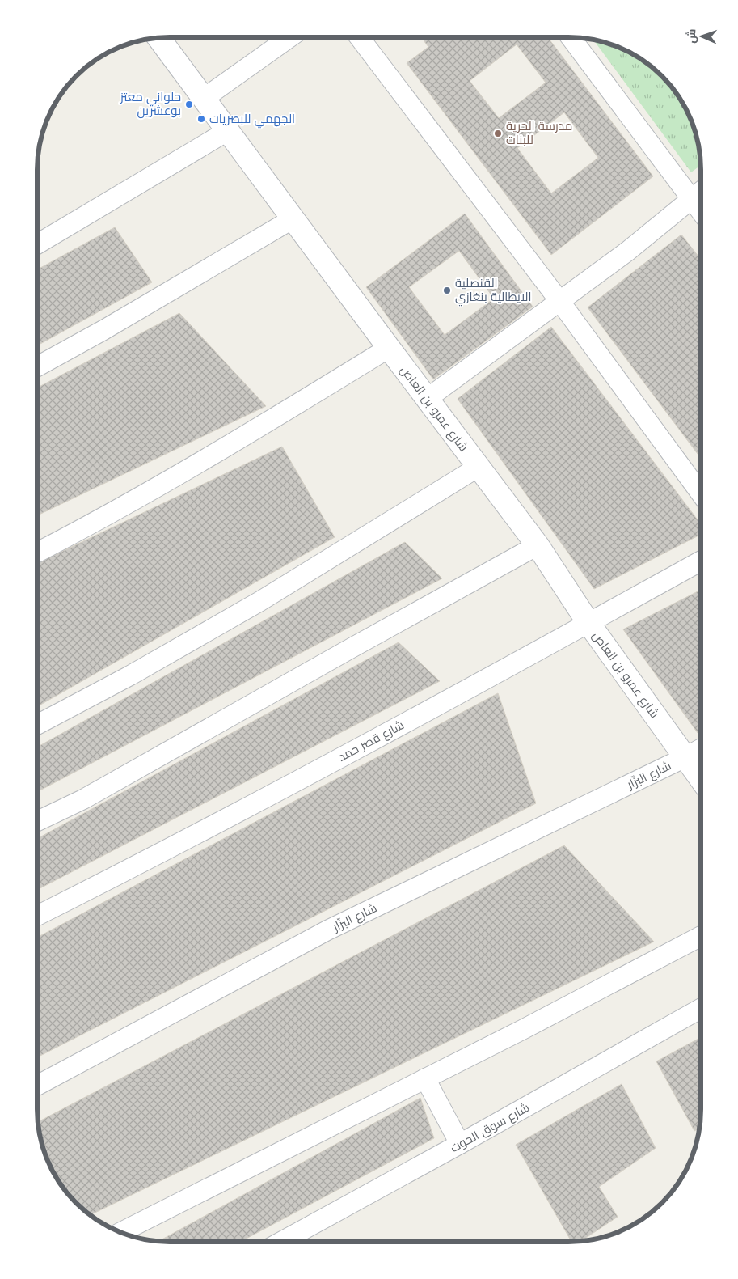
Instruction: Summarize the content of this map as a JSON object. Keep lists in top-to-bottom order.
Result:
{
  "streets": {
    "street": [
      "شارع عمرو بن العاص",
      "شارع قصر حمد",
      "شارع البزّار",
      "شارع سوق الحوت"
    ]
  },
  "crossings": [
    ["شارع عمرو بن العاص", "شارع قصر حمد"],
    ["شارع عمرو بن العاص", "شارع البزّار"]
  ],
  "places": [
    "حلواني معتز بوعشرين",
    "الجهمي للبصريات",
    "مدرسة الحرية للبنات",
    "القنصلية الايطالية بنغازي"
  ],
  "north": "left"
}
